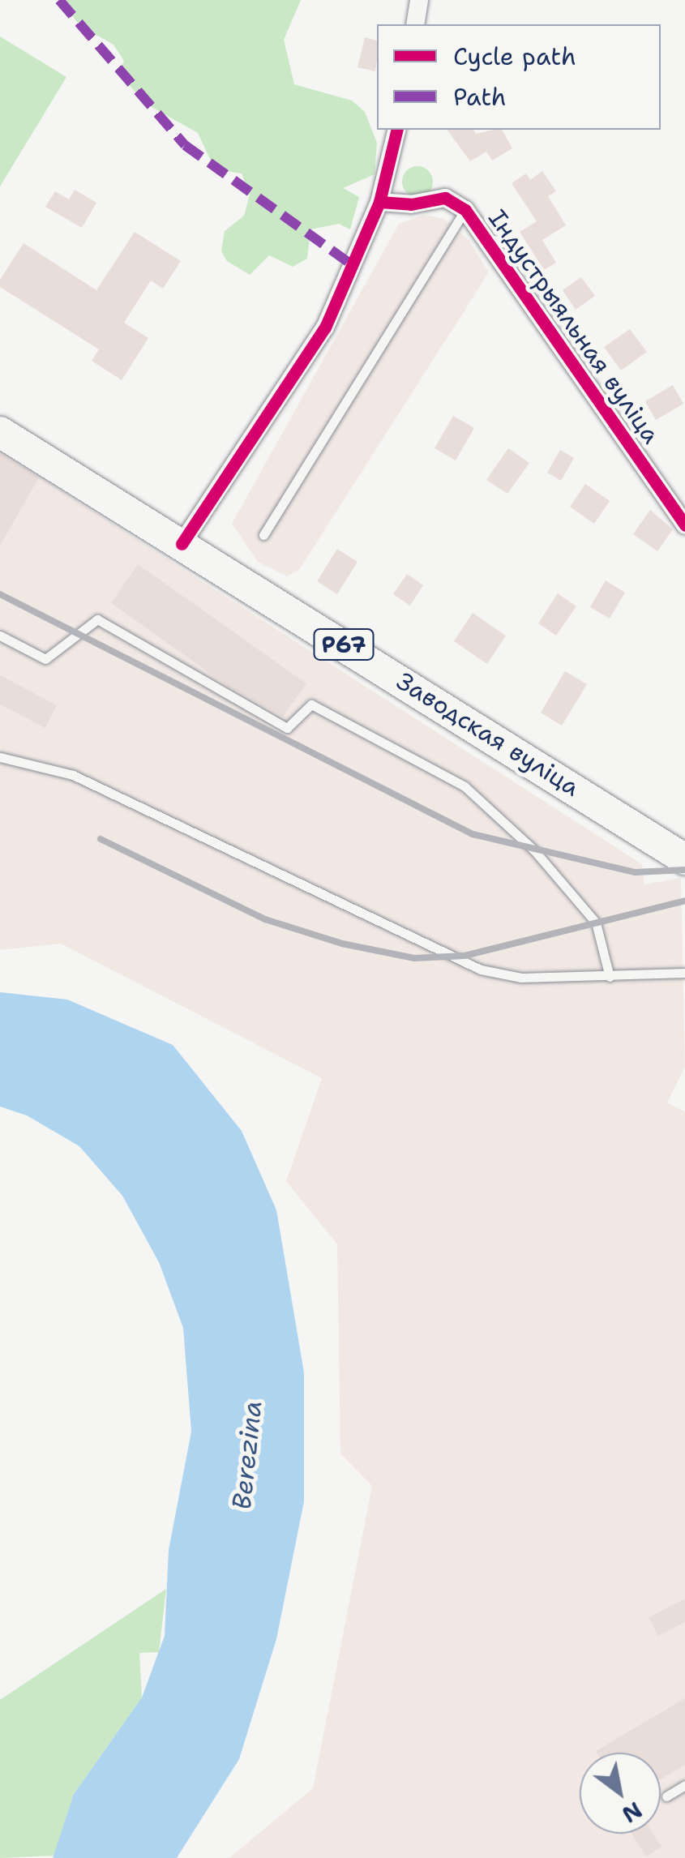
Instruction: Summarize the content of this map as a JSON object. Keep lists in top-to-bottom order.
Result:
{
  "streets": {
    "main road": ["Р67", "Заводская вуліца"],
    "street": ["Індустрыяльная вуліца"]
  },
  "water": ["Berezina"],
  "legend": ["Cycle path", "Path"],
  "north": "bottom right"
}
